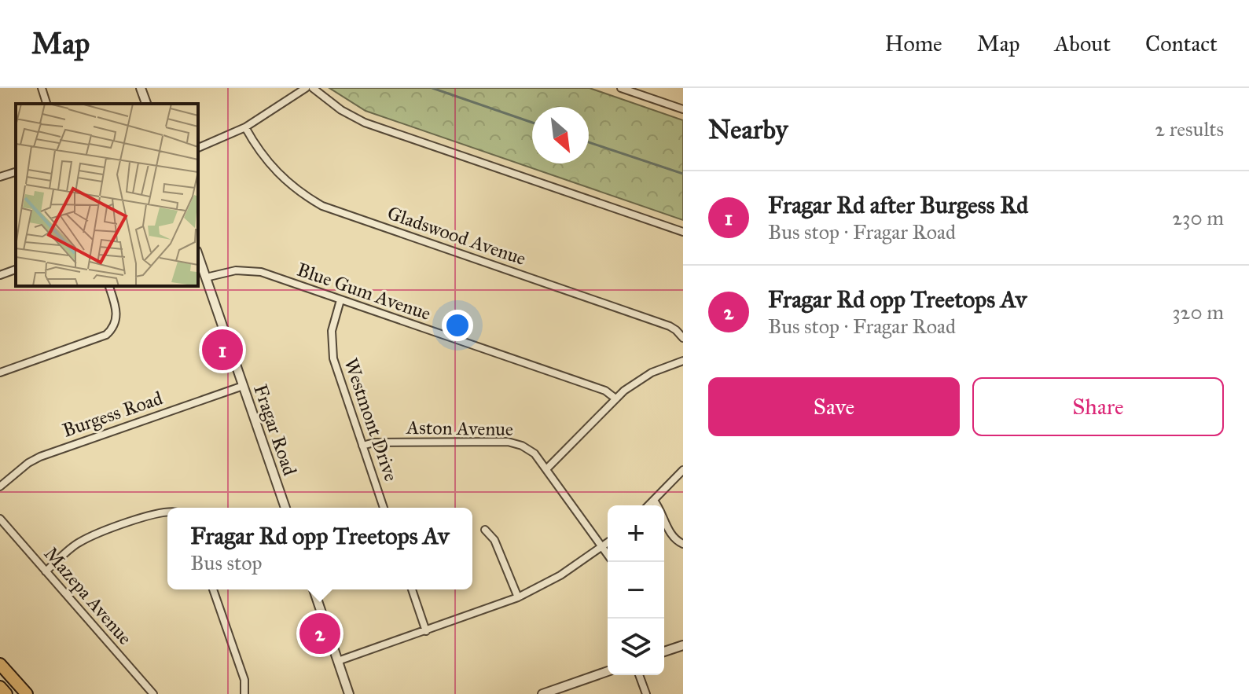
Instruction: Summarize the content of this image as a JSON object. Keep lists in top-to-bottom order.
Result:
{
  "streets": {
    "street": [
      "Gladswood Avenue",
      "Blue Gum Avenue",
      "Burgess Road",
      "Westmont Drive",
      "Aston Avenue",
      "Fragar Road",
      "Mazepa Avenue"
    ]
  },
  "crossings": [
    ["Blue Gum Avenue", "Westmont Drive"],
    ["Blue Gum Avenue", "Fragar Road"],
    ["Burgess Road", "Fragar Road"],
    ["Westmont Drive", "Aston Avenue"]
  ],
  "north": "bottom right",
  "page": {
    "header": "Map",
    "nav": [
      "Home",
      "Map",
      "About",
      "Contact"
    ],
    "heading": ["Nearby", "2 results"],
    "list": [
      {
        "mark": "1",
        "name": "Fragar Rd after Burgess Rd",
        "note": "Bus stop · Fragar Road",
        "value": "230 m"
      },
      {
        "mark": "2",
        "name": "Fragar Rd opp Treetops Av",
        "note": "Bus stop · Fragar Road",
        "value": "320 m"
      }
    ],
    "pins": ["1", "2"],
    "buttons": ["Save", "Share"],
    "map_buttons": ["+", "−"],
    "popup": ["Fragar Rd opp Treetops Av", "Bus stop"]
  }
}
